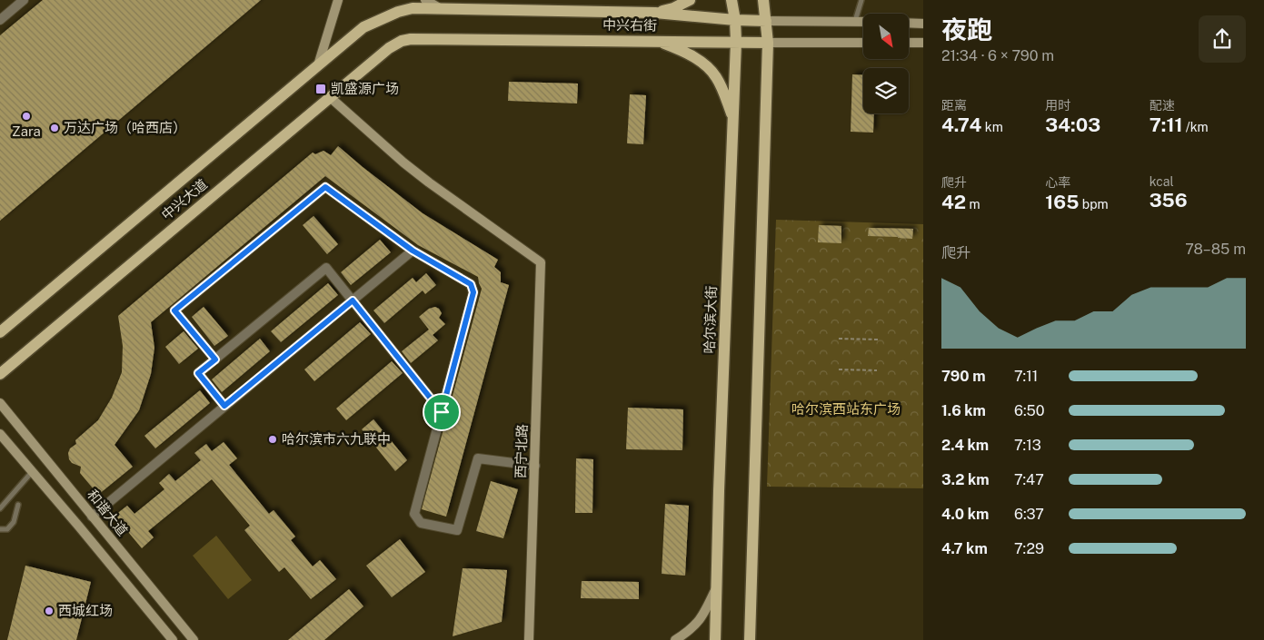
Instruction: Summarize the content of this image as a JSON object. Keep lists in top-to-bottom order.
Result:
{
  "streets": {
    "main road": [
      "中兴右街",
      "中兴大道",
      "哈尔滨大街",
      "西宁北路",
      "和谐大道"
    ]
  },
  "crossings": [
    ["中兴右街", "中兴大道"],
    ["中兴右街", "哈尔滨大街"],
    ["中兴大道", "西宁北路"]
  ],
  "parks": ["哈尔滨西站东广场"],
  "places": {
    "transit": ["凯盛源广场"],
    "other": [
      "Zara",
      "万达广场（哈西店）",
      "哈尔滨市六九联中",
      "西城红场"
    ]
  },
  "north": "bottom right",
  "page": {
    "heading": ["夜跑", "21:34 · 6 × 790 m"],
    "stats": [
      ["距离", "4.74 km"],
      ["用时", "34:03"],
      ["配速", "7:11 /km"],
      ["爬升", "42 m"],
      ["心率", "165 bpm"],
      ["kcal", "356"]
    ],
    "chart": ["爬升", "78–85 m"],
    "list": [
      {
        "name": "790 m",
        "note": "7:11"
      },
      {
        "name": "1.6 km",
        "note": "6:50"
      },
      {
        "name": "2.4 km",
        "note": "7:13"
      },
      {
        "name": "3.2 km",
        "note": "7:47"
      },
      {
        "name": "4.0 km",
        "note": "6:37"
      },
      {
        "name": "4.7 km",
        "note": "7:29"
      }
    ]
  }
}
